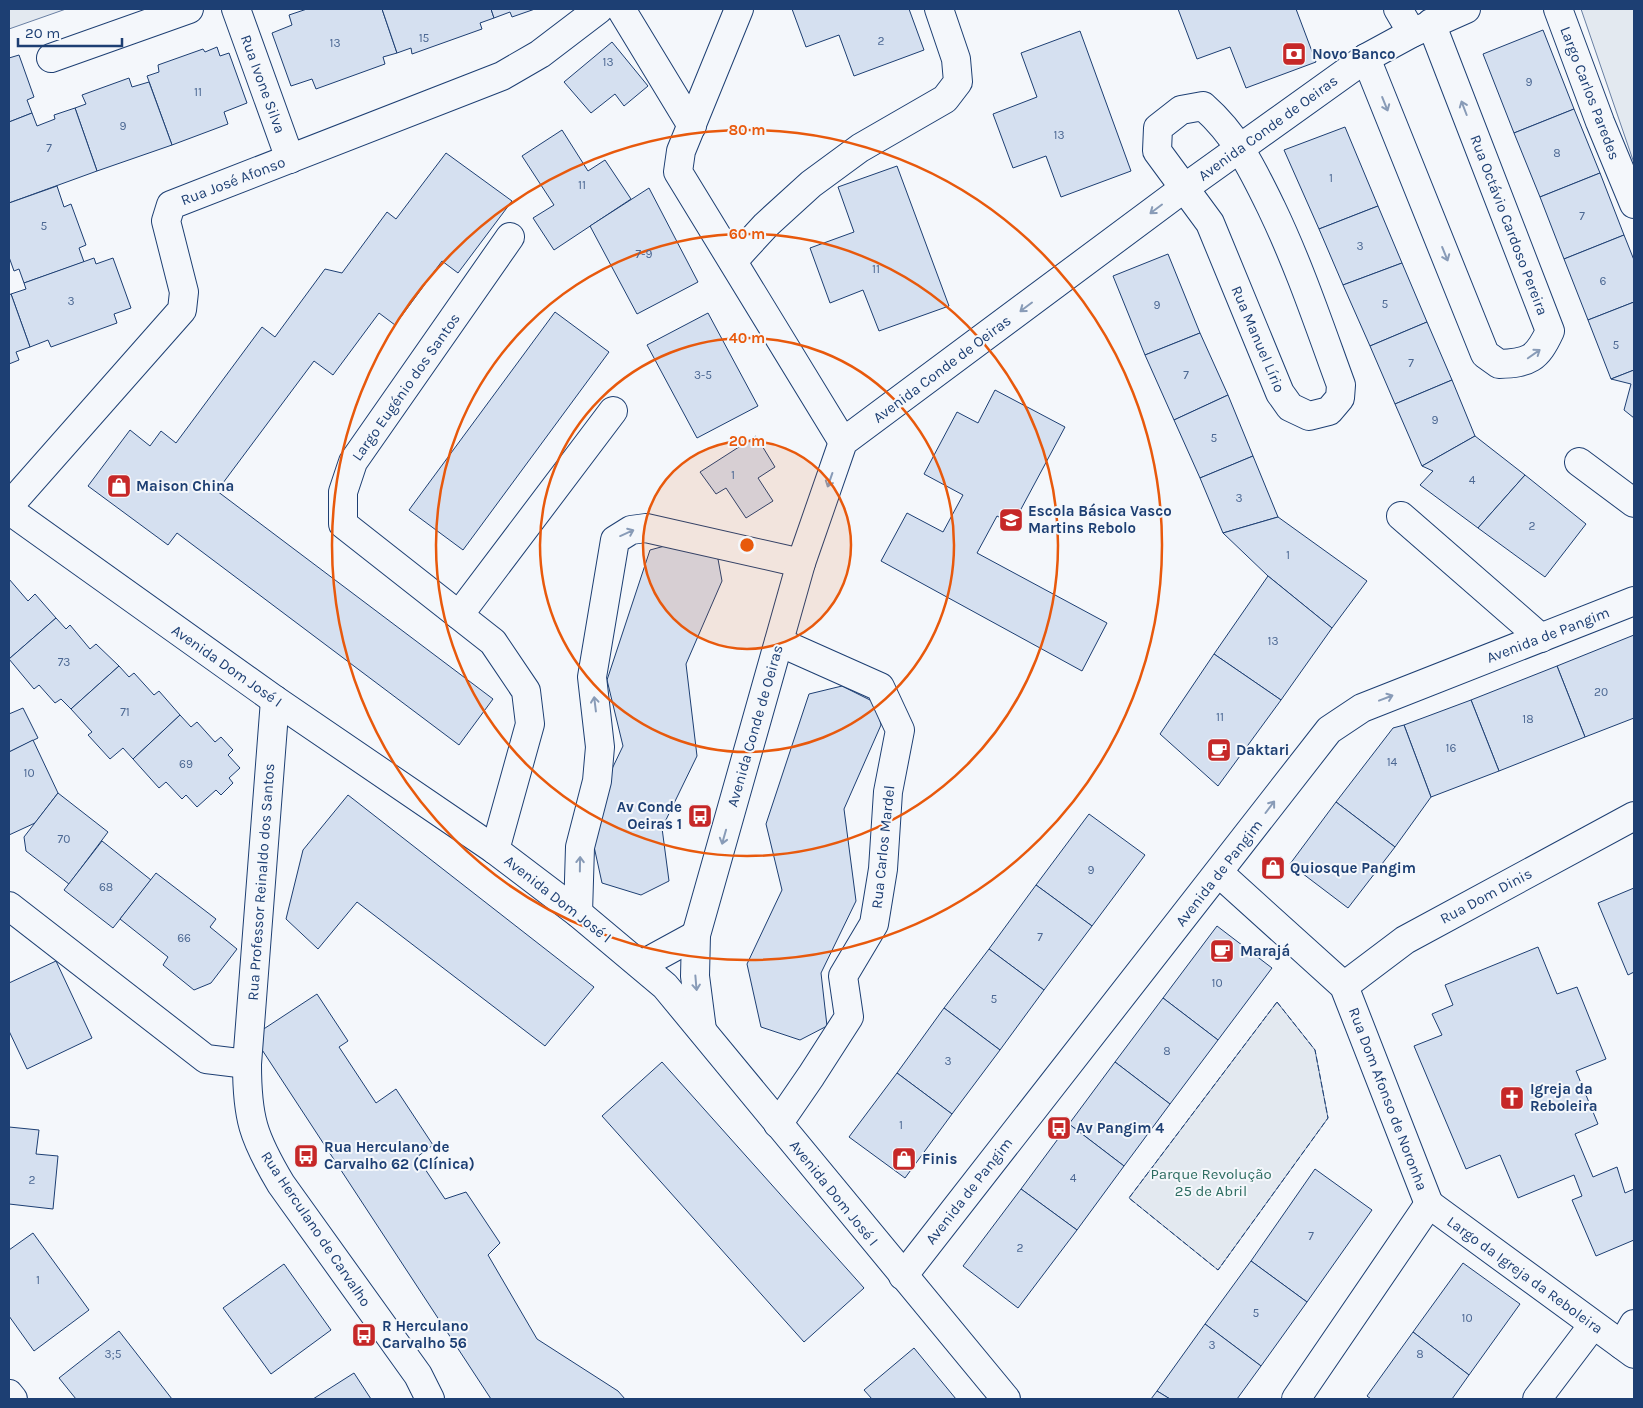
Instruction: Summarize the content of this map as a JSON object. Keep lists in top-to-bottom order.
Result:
{
  "streets": {
    "street": [
      "Rua Ivone Silva",
      "Largo Carlos Paredes",
      "Avenida Conde de Oeiras",
      "Rua José Afonso",
      "Rua Octávio Cardoso Pereira",
      "Rua Manuel Lírio",
      "Largo Eugénio dos Santos",
      "Avenida de Pangim",
      "Avenida Dom José I",
      "Rua Carlos Mardel",
      "Rua Professor Reinaldo dos Santos",
      "Rua Dom Dinis",
      "Rua Dom Afonso de Noronha",
      "Rua Herculano de Carvalho",
      "Largo da Igreja da Reboleira"
    ]
  },
  "crossings": [
    ["Rua Ivone Silva", "Rua José Afonso"],
    ["Avenida Conde de Oeiras", "Rua Octávio Cardoso Pereira"],
    ["Avenida Conde de Oeiras", "Rua Manuel Lírio"],
    ["Avenida Conde de Oeiras", "Avenida Dom José I"],
    ["Avenida Conde de Oeiras", "Rua Carlos Mardel"],
    ["Largo Eugénio dos Santos", "Avenida Dom José I"],
    ["Avenida de Pangim", "Avenida Dom José I"],
    ["Avenida de Pangim", "Rua Dom Afonso de Noronha"],
    ["Avenida Dom José I", "Rua Carlos Mardel"],
    ["Avenida Dom José I", "Rua Professor Reinaldo dos Santos"],
    ["Rua Professor Reinaldo dos Santos", "Rua Herculano de Carvalho"],
    ["Rua Dom Dinis", "Rua Dom Afonso de Noronha"],
    ["Rua Dom Afonso de Noronha", "Largo da Igreja da Reboleira"]
  ],
  "one_way": ["Avenida Conde de Oeiras", "Avenida de Pangim"],
  "parks": ["Parque Revolução 25 de Abril"],
  "places": {
    "bank": ["Novo Banco"],
    "shop": ["Maison China", "Quiosque Pangim", "Finis"],
    "school or university": ["Escola Básica Vasco Martins Rebolo"],
    "cafe": ["Daktari", "Marajá"],
    "bus stop": [
      "Av Conde Oeiras 1",
      "Av Pangim 4",
      "Rua Herculano de Carvalho 62 (Clínica)",
      "R Herculano Carvalho 56"
    ],
    "church": ["Igreja da Reboleira"]
  },
  "house_numbers": [
    "15",
    "2",
    "13",
    "13",
    "9",
    "11",
    "9",
    "13",
    "7",
    "8",
    "1",
    "11",
    "7",
    "5",
    "3",
    "7-9",
    "11",
    "6",
    "3",
    "5",
    "9",
    "5",
    "7",
    "3-5",
    "7",
    "9",
    "5",
    "1",
    "4",
    "3",
    "2",
    "1",
    "13",
    "73",
    "20",
    "71",
    "11",
    "18",
    "16",
    "14",
    "69",
    "10",
    "70",
    "9",
    "68",
    "7",
    "66",
    "10",
    "5",
    "8",
    "3",
    "1",
    "4",
    "2",
    "7",
    "2",
    "1",
    "5",
    "10",
    "3",
    "3;5",
    "8"
  ],
  "scale_bar": "20 m",
  "rings": [
    "80 m",
    "60 m",
    "40 m",
    "20 m"
  ]
}
